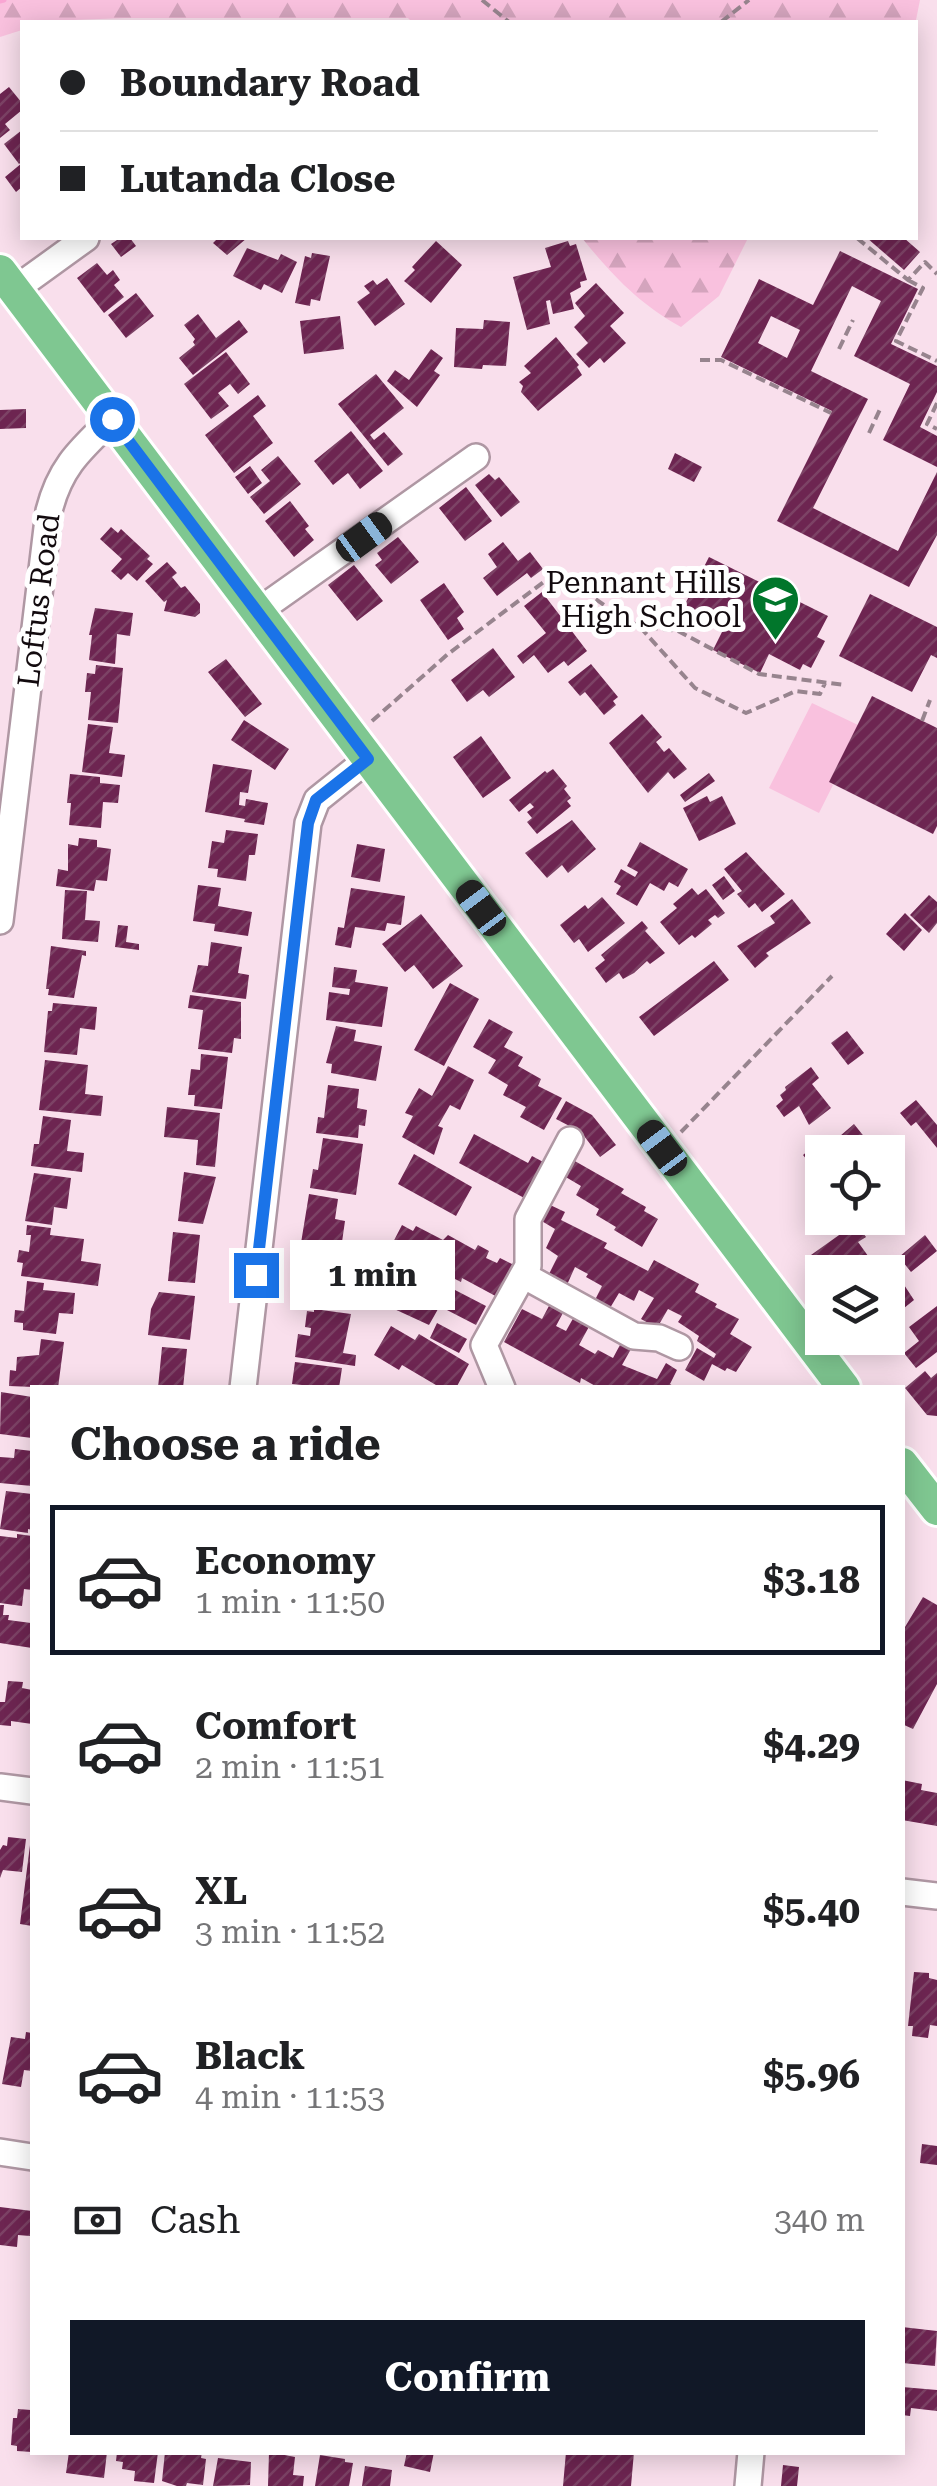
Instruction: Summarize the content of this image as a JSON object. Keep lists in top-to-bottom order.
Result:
{
  "streets": {
    "street": ["Loftus Road"]
  },
  "places": {
    "school or university": ["Pennant Hills High School"]
  },
  "page": {
    "banner": ["Boundary Road", "Lutanda Close"],
    "bubble": "1 min",
    "heading": "Choose a ride",
    "list": [
      {
        "name": "Economy",
        "note": "1 min · 11:50",
        "value": "$3.18"
      },
      {
        "name": "Comfort",
        "note": "2 min · 11:51",
        "value": "$4.29"
      },
      {
        "name": "XL",
        "note": "3 min · 11:52",
        "value": "$5.40"
      },
      {
        "name": "Black",
        "note": "4 min · 11:53",
        "value": "$5.96"
      }
    ],
    "pay": ["Cash", "340 m"],
    "buttons": "Confirm"
  }
}
